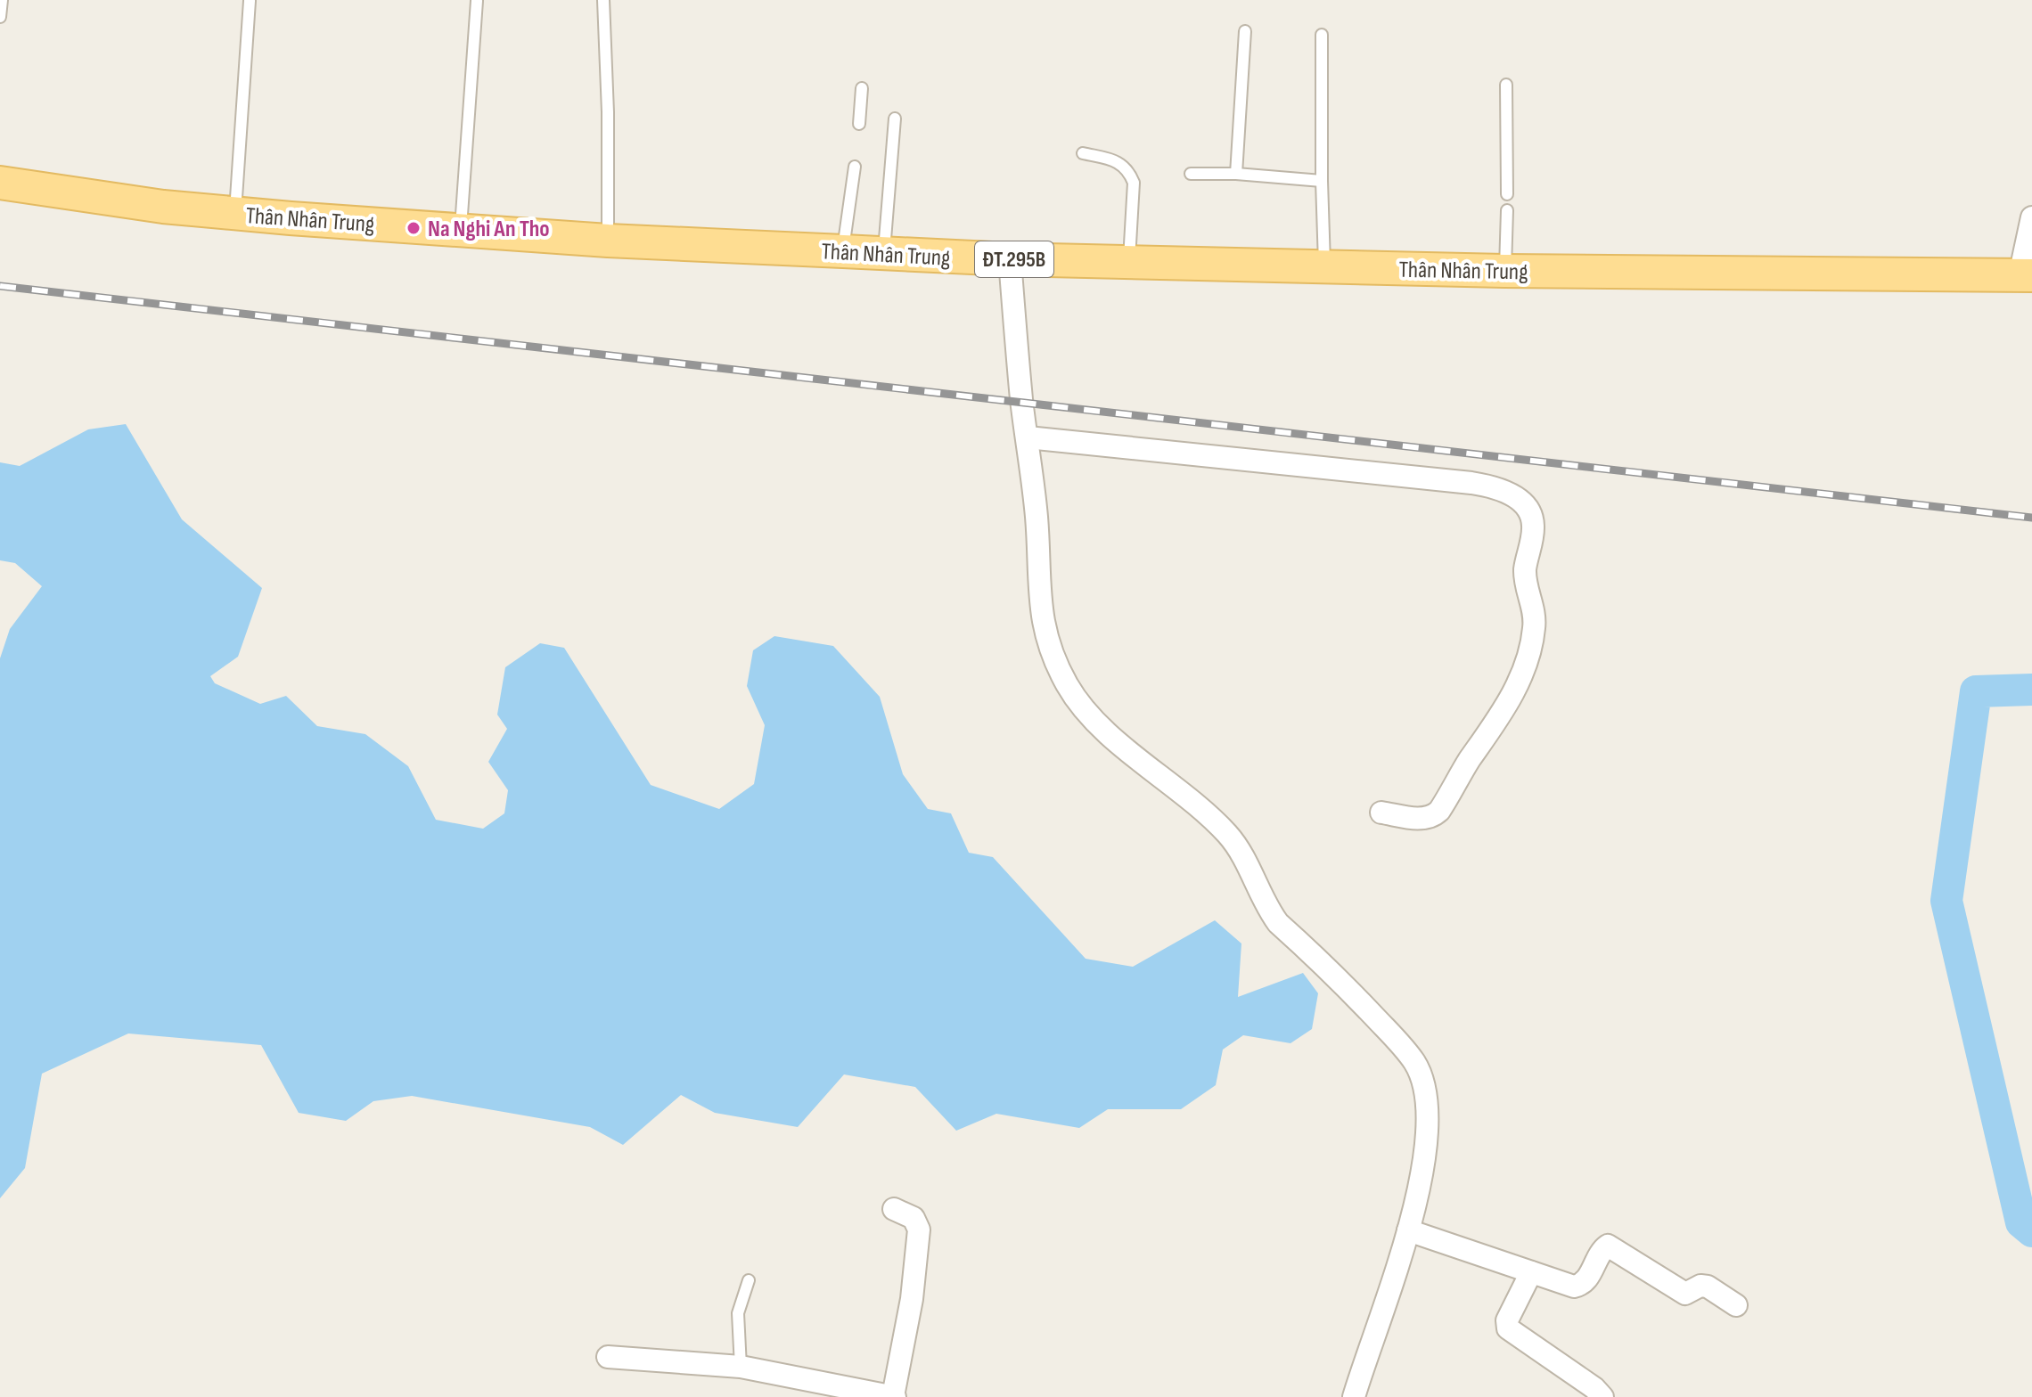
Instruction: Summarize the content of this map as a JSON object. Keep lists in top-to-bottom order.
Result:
{
  "streets": {
    "main road": ["Thân Nhân Trung", "ĐT.295B"]
  },
  "places": ["Na Nghi An Tho"]
}
